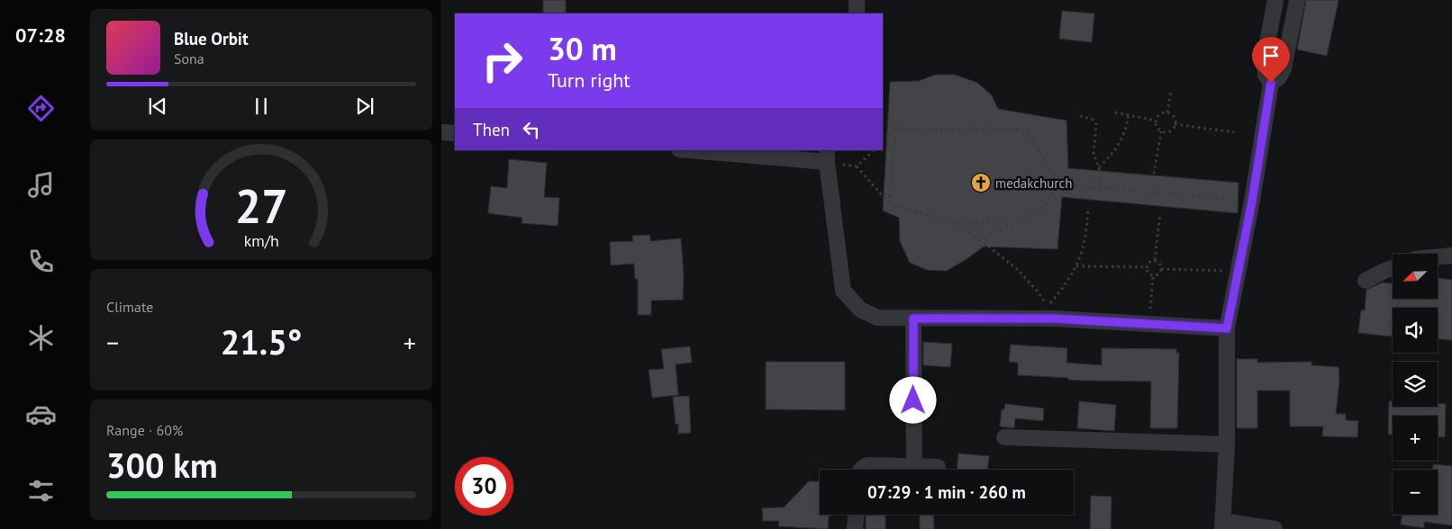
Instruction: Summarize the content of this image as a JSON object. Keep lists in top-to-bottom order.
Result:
{
  "places": {
    "church": ["medakchurch"]
  },
  "north": "bottom left",
  "page": {
    "tabs": "07:28",
    "turn": ["30 m", "Turn right"],
    "song": ["Blue Orbit", "Sona"],
    "then": "Then",
    "map_buttons": ["+", "−"],
    "tile": [
      "Climate",
      ["Range · 60%", "300 km"]
    ],
    "heat": ["−", "21.5°", "+"],
    "limit": "30",
    "trip": "07:29 · 1 min · 260 m",
    "gauge": ["27", "km/h"]
  }
}
